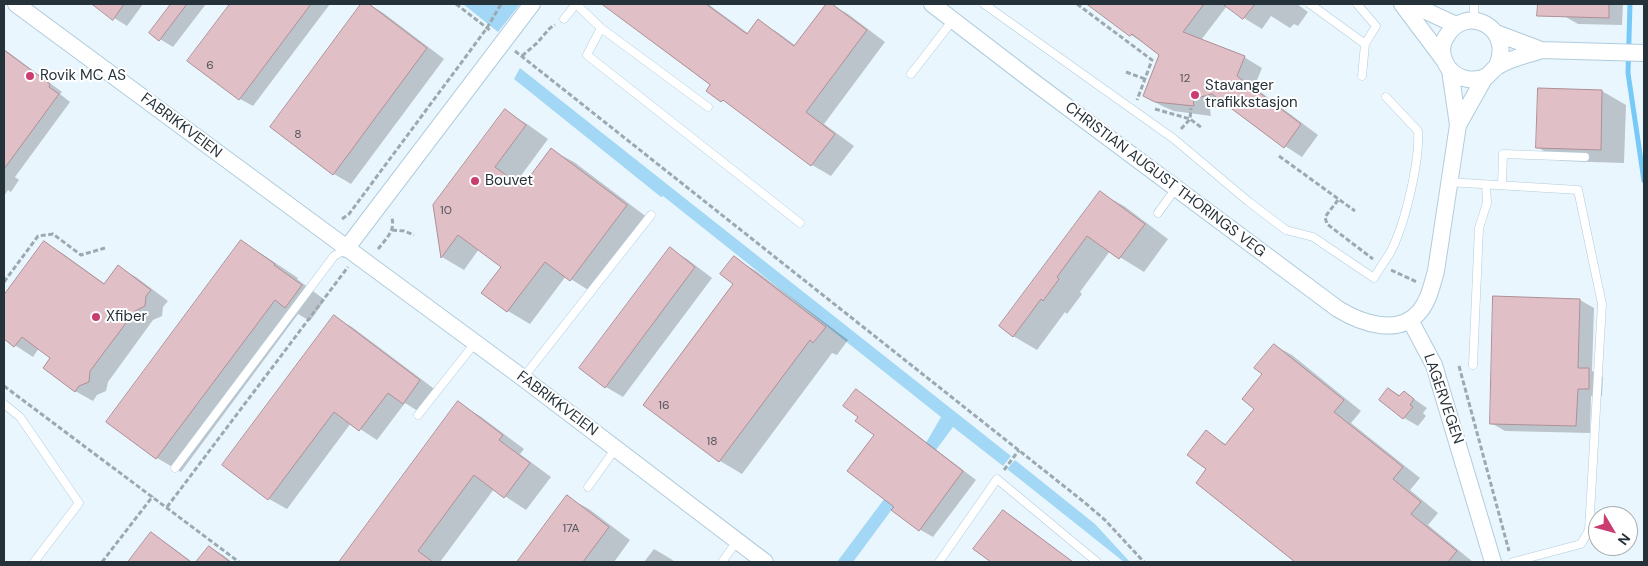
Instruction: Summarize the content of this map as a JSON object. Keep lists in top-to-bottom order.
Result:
{
  "streets": {
    "street": ["FABRIKKVEIEN", "CHRISTIAN AUGUST THORINGS VEG", "LAGERVEGEN"]
  },
  "crossings": [
    ["CHRISTIAN AUGUST THORINGS VEG", "LAGERVEGEN"]
  ],
  "places": [
    "Rovik MC AS",
    "Stavanger trafikkstasjon",
    "Bouvet",
    "Xfiber"
  ],
  "house_numbers": [
    "6",
    "12",
    "8",
    "10",
    "16",
    "18",
    "17A"
  ],
  "north": "bottom right"
}
